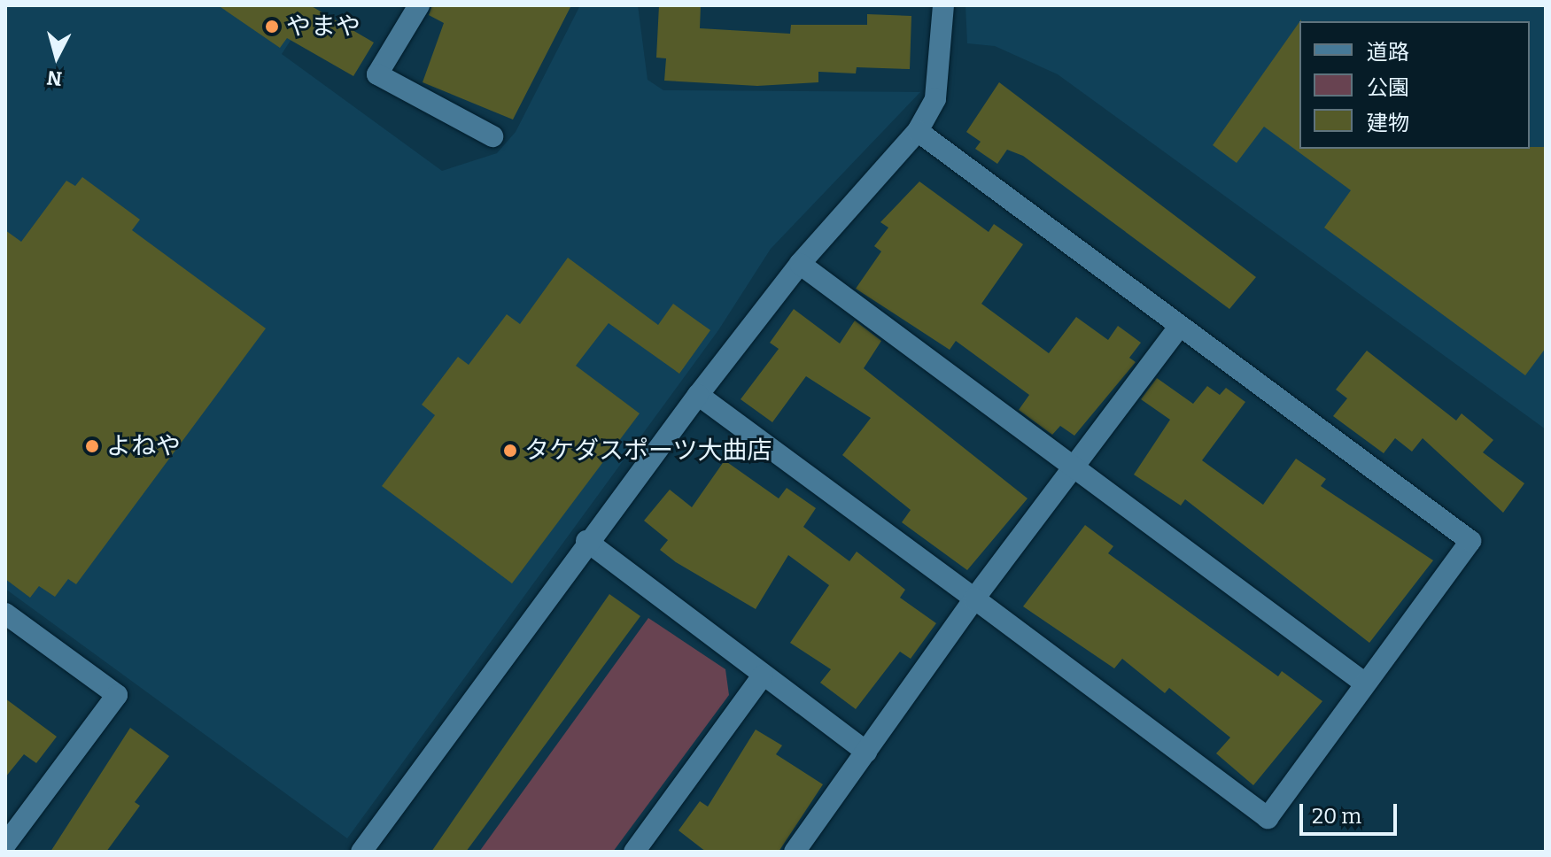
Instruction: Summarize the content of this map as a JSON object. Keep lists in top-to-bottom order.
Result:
{
  "places": ["やまや", "よねや", "タケダスポーツ大曲店"],
  "legend": ["道路", "公園", "建物"],
  "scale_bar": "20 m",
  "north": "bottom"
}
